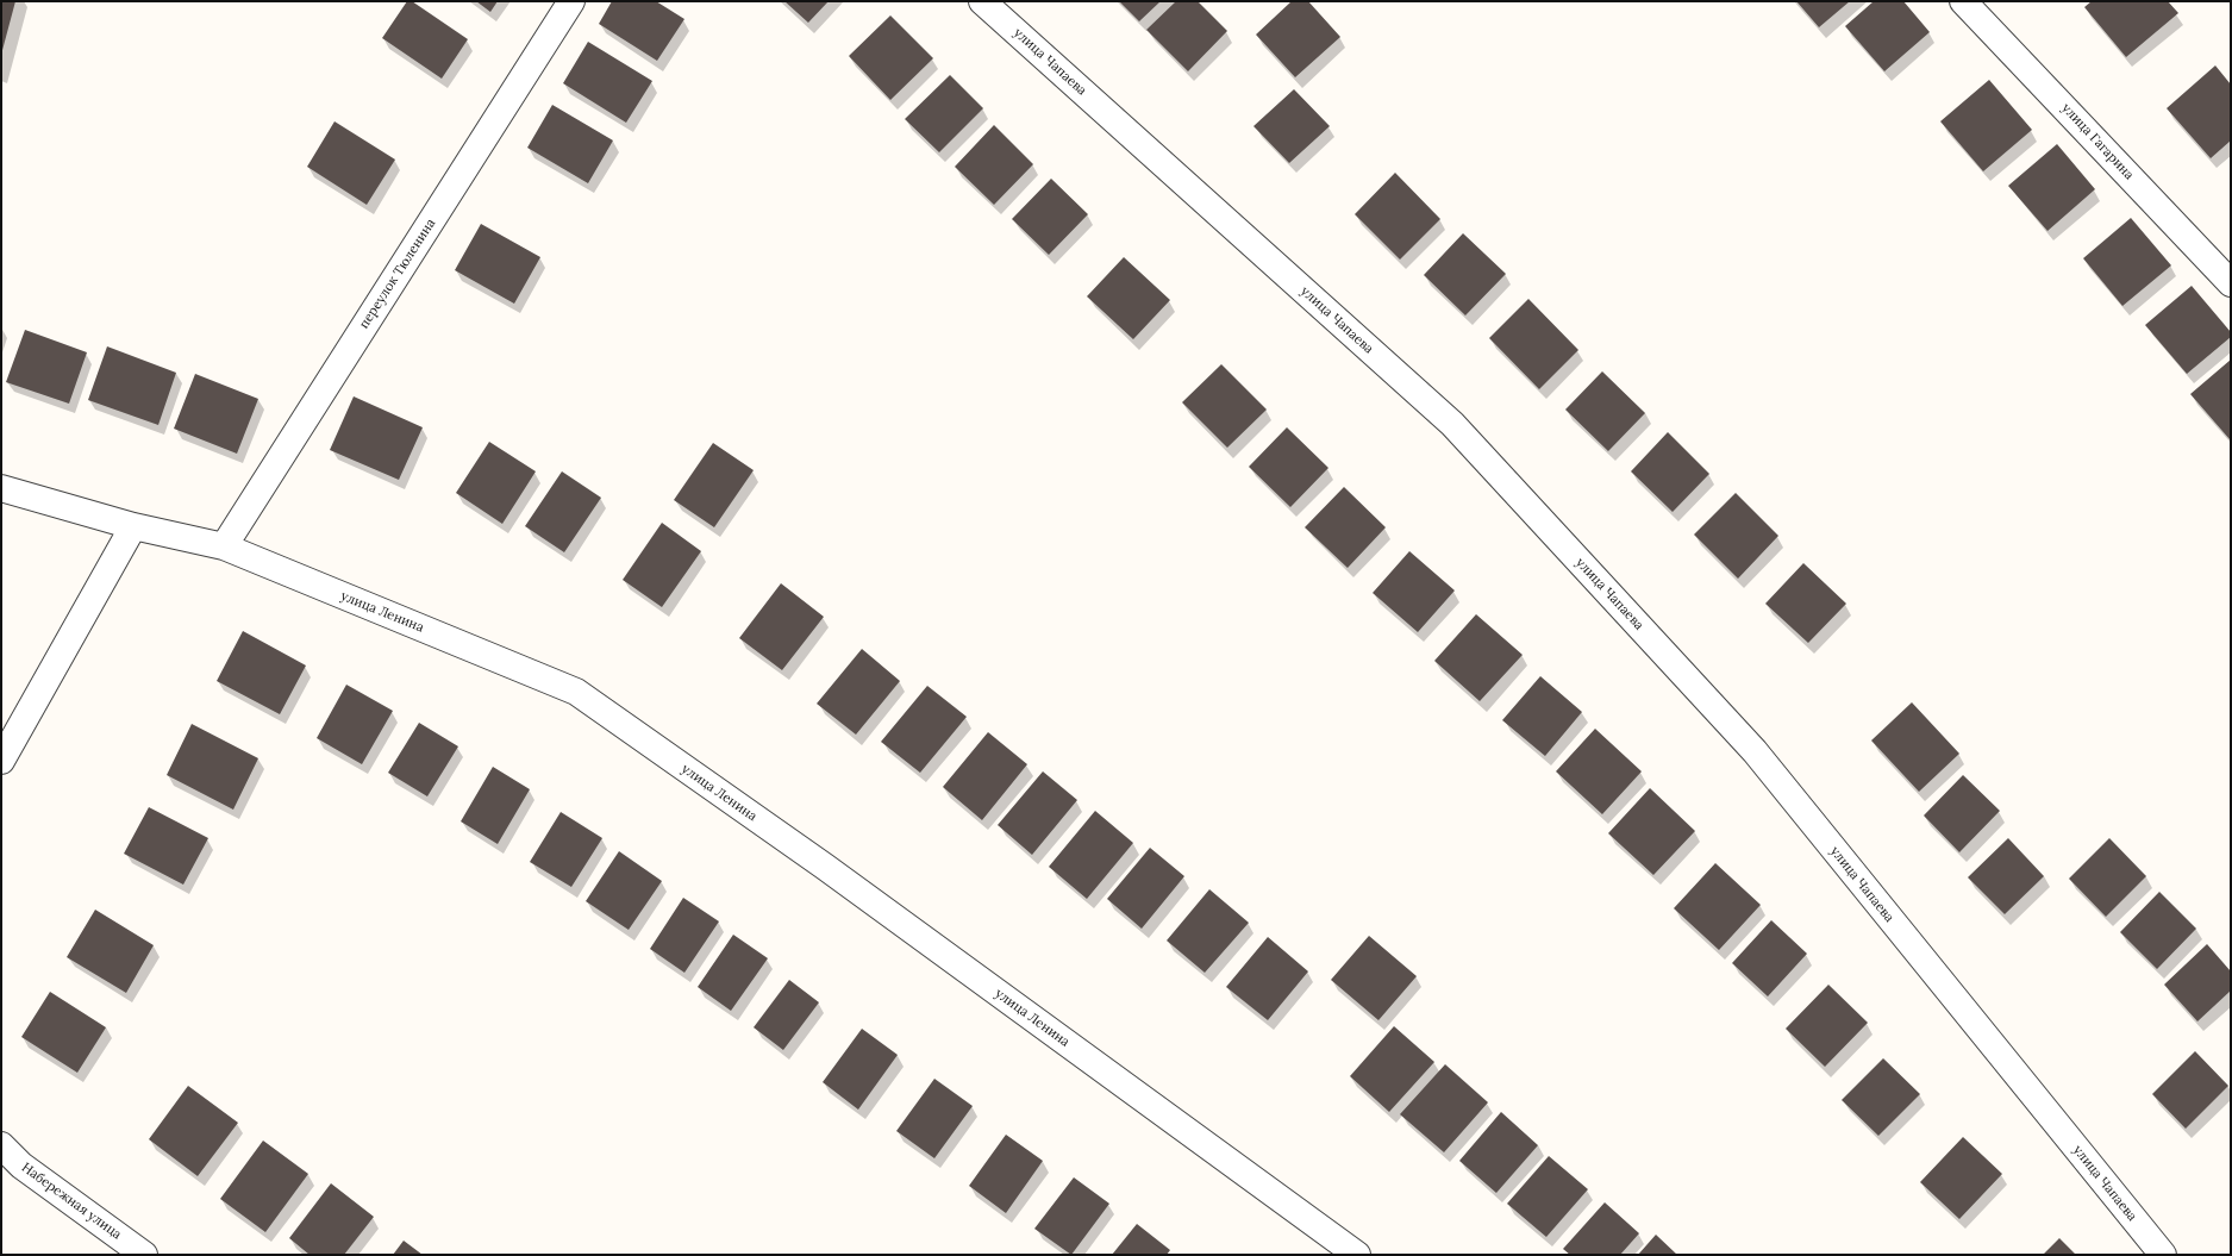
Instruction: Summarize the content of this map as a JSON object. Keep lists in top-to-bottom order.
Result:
{
  "streets": {
    "street": [
      "улица Чапаева",
      "улица Гагарина",
      "переулок Тюленина",
      "улица Ленина",
      "Набережная улица"
    ]
  },
  "crossings": [
    ["переулок Тюленина", "улица Ленина"]
  ]
}
